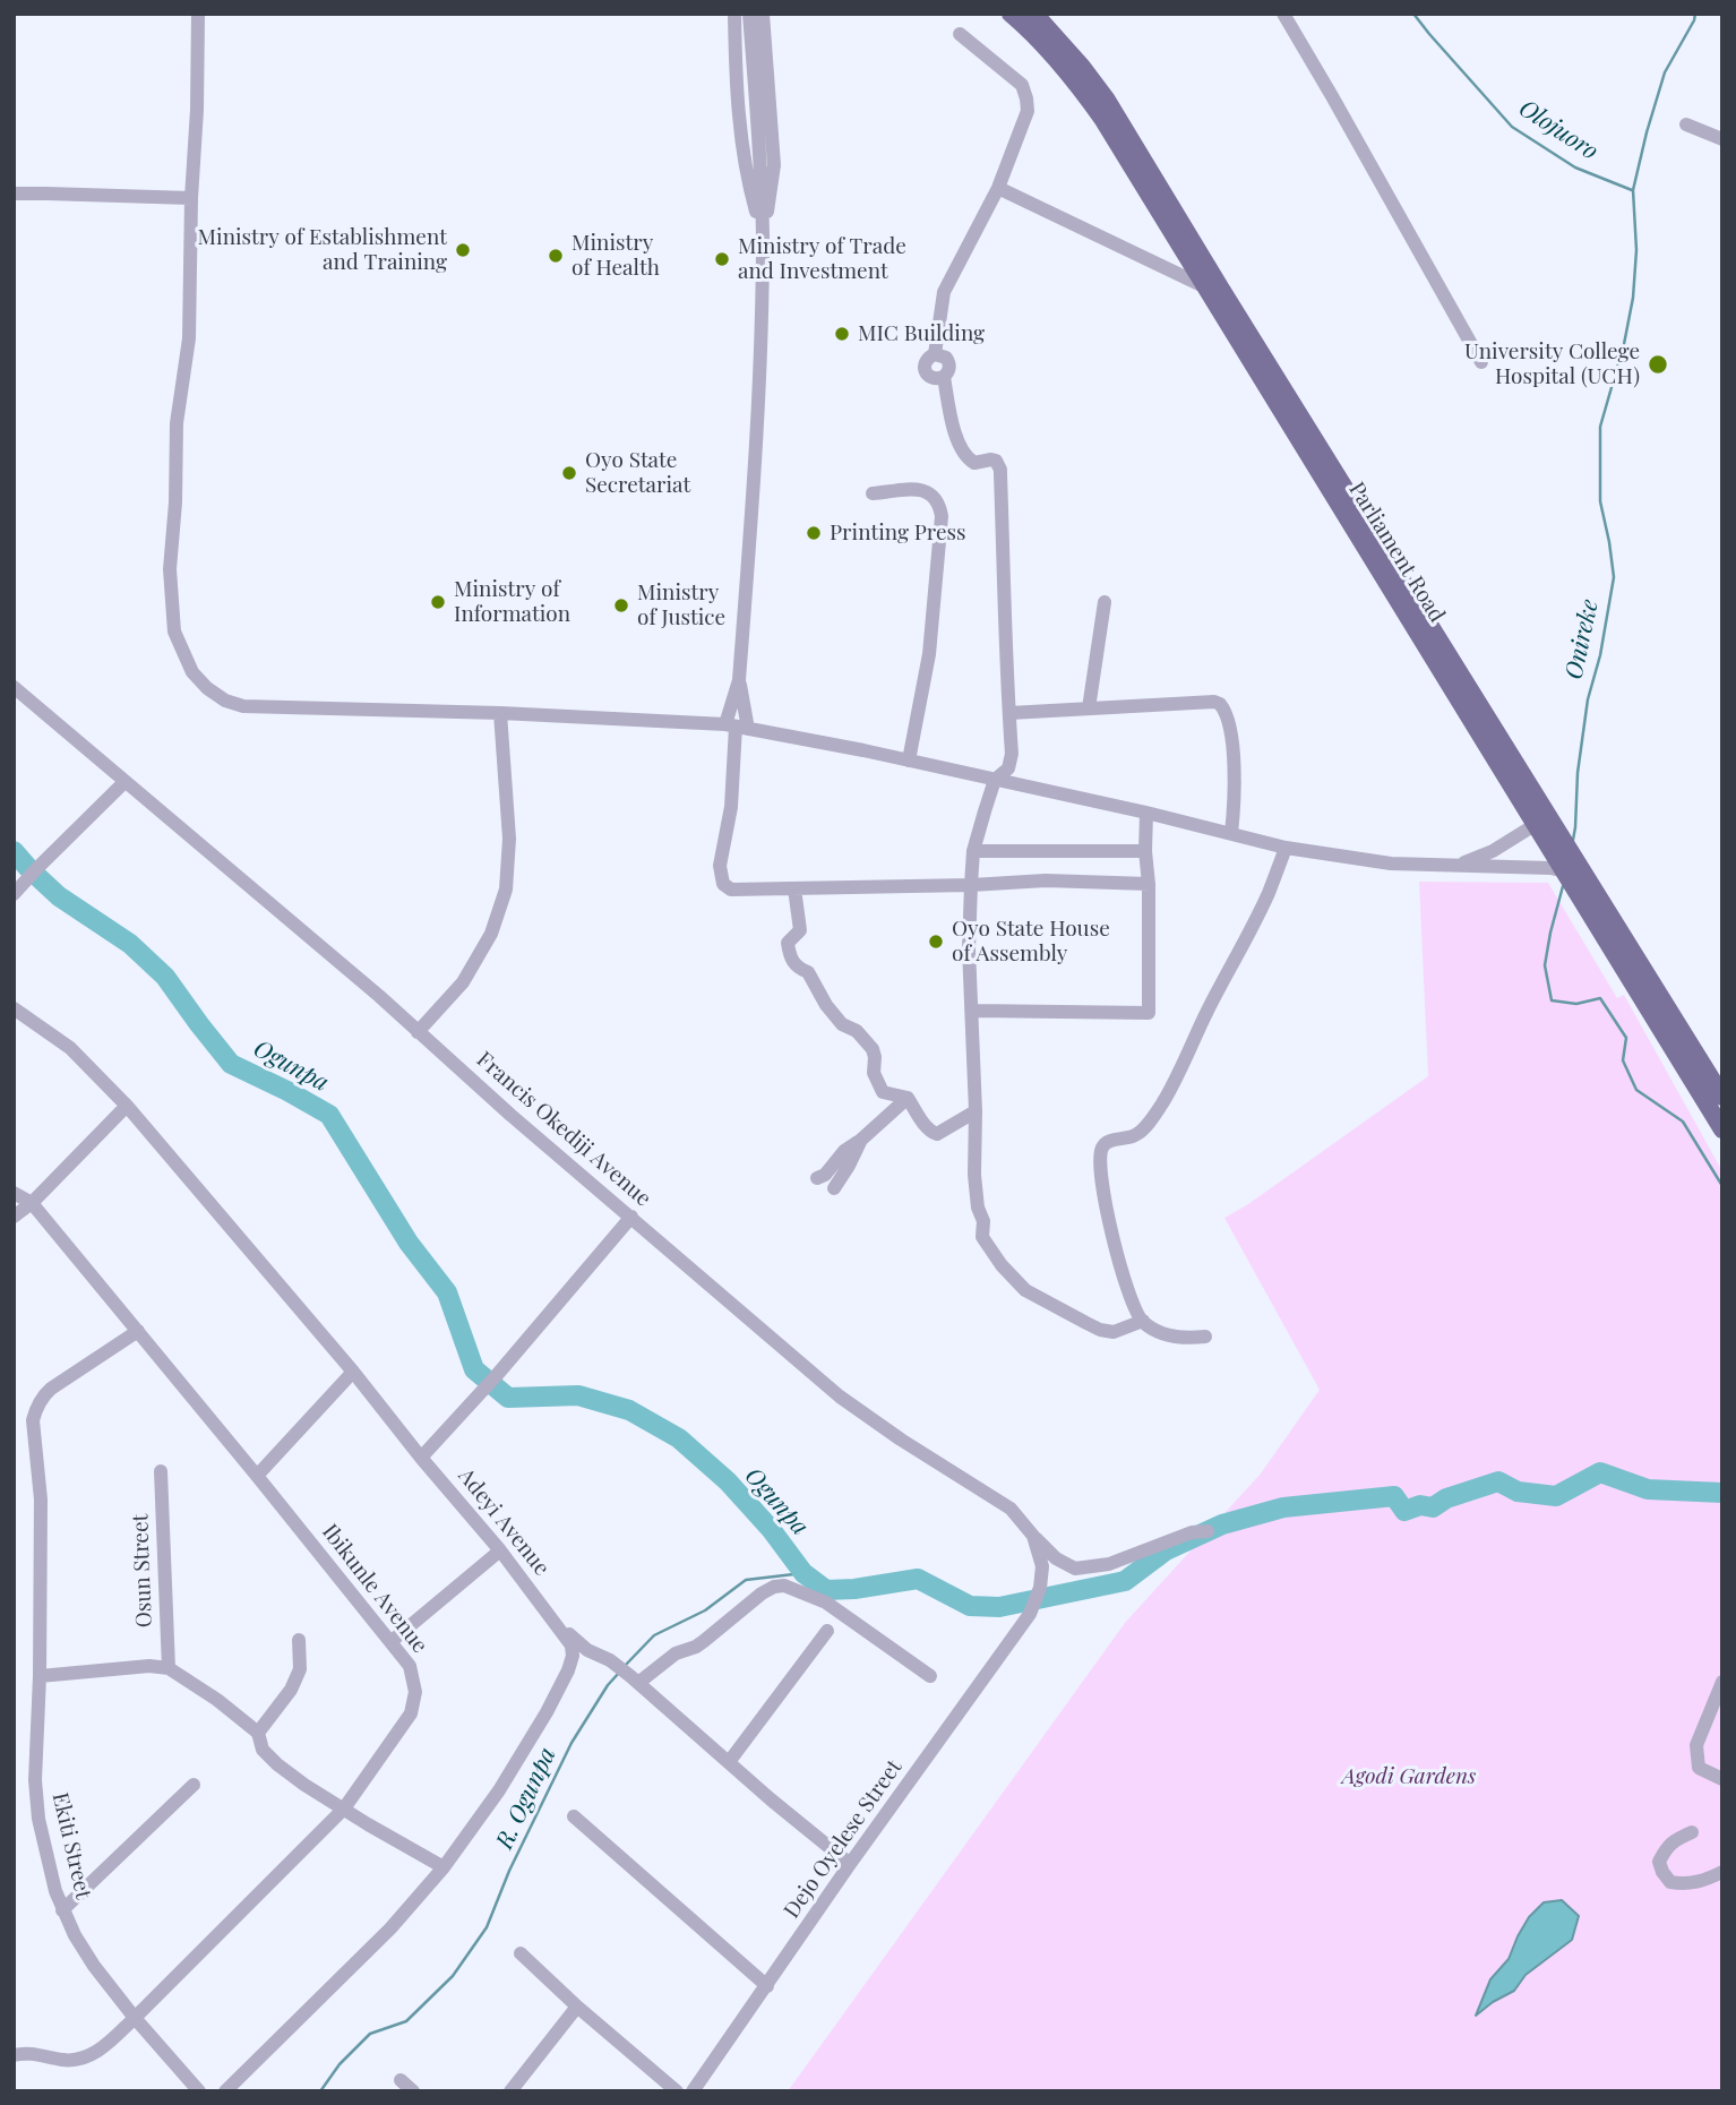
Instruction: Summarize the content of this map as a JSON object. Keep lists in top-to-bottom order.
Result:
{
  "streets": {
    "main road": ["Parliament Road"],
    "street": [
      "Francis Okediji Avenue",
      "Adeyi Avenue",
      "Osun Street",
      "Ibikunle Avenue",
      "Dejo Oyelese Street",
      "Ekiti Street"
    ]
  },
  "crossings": [
    ["Francis Okediji Avenue", "Dejo Oyelese Street"],
    ["Ibikunle Avenue", "Ekiti Street"]
  ],
  "water": [
    "Olojuoro",
    "Onireke",
    "Ogunpa",
    "R. Ogunpa"
  ],
  "parks": ["Agodi Gardens"],
  "places": [
    "Ministry of Establishment and Training",
    "Ministry of Health",
    "Ministry of Trade and Investment",
    "MIC Building",
    "University College Hospital (UCH)",
    "Oyo State Secretariat",
    "Printing Press",
    "Ministry of Information",
    "Ministry of Justice",
    "Oyo State House of Assembly"
  ]
}
